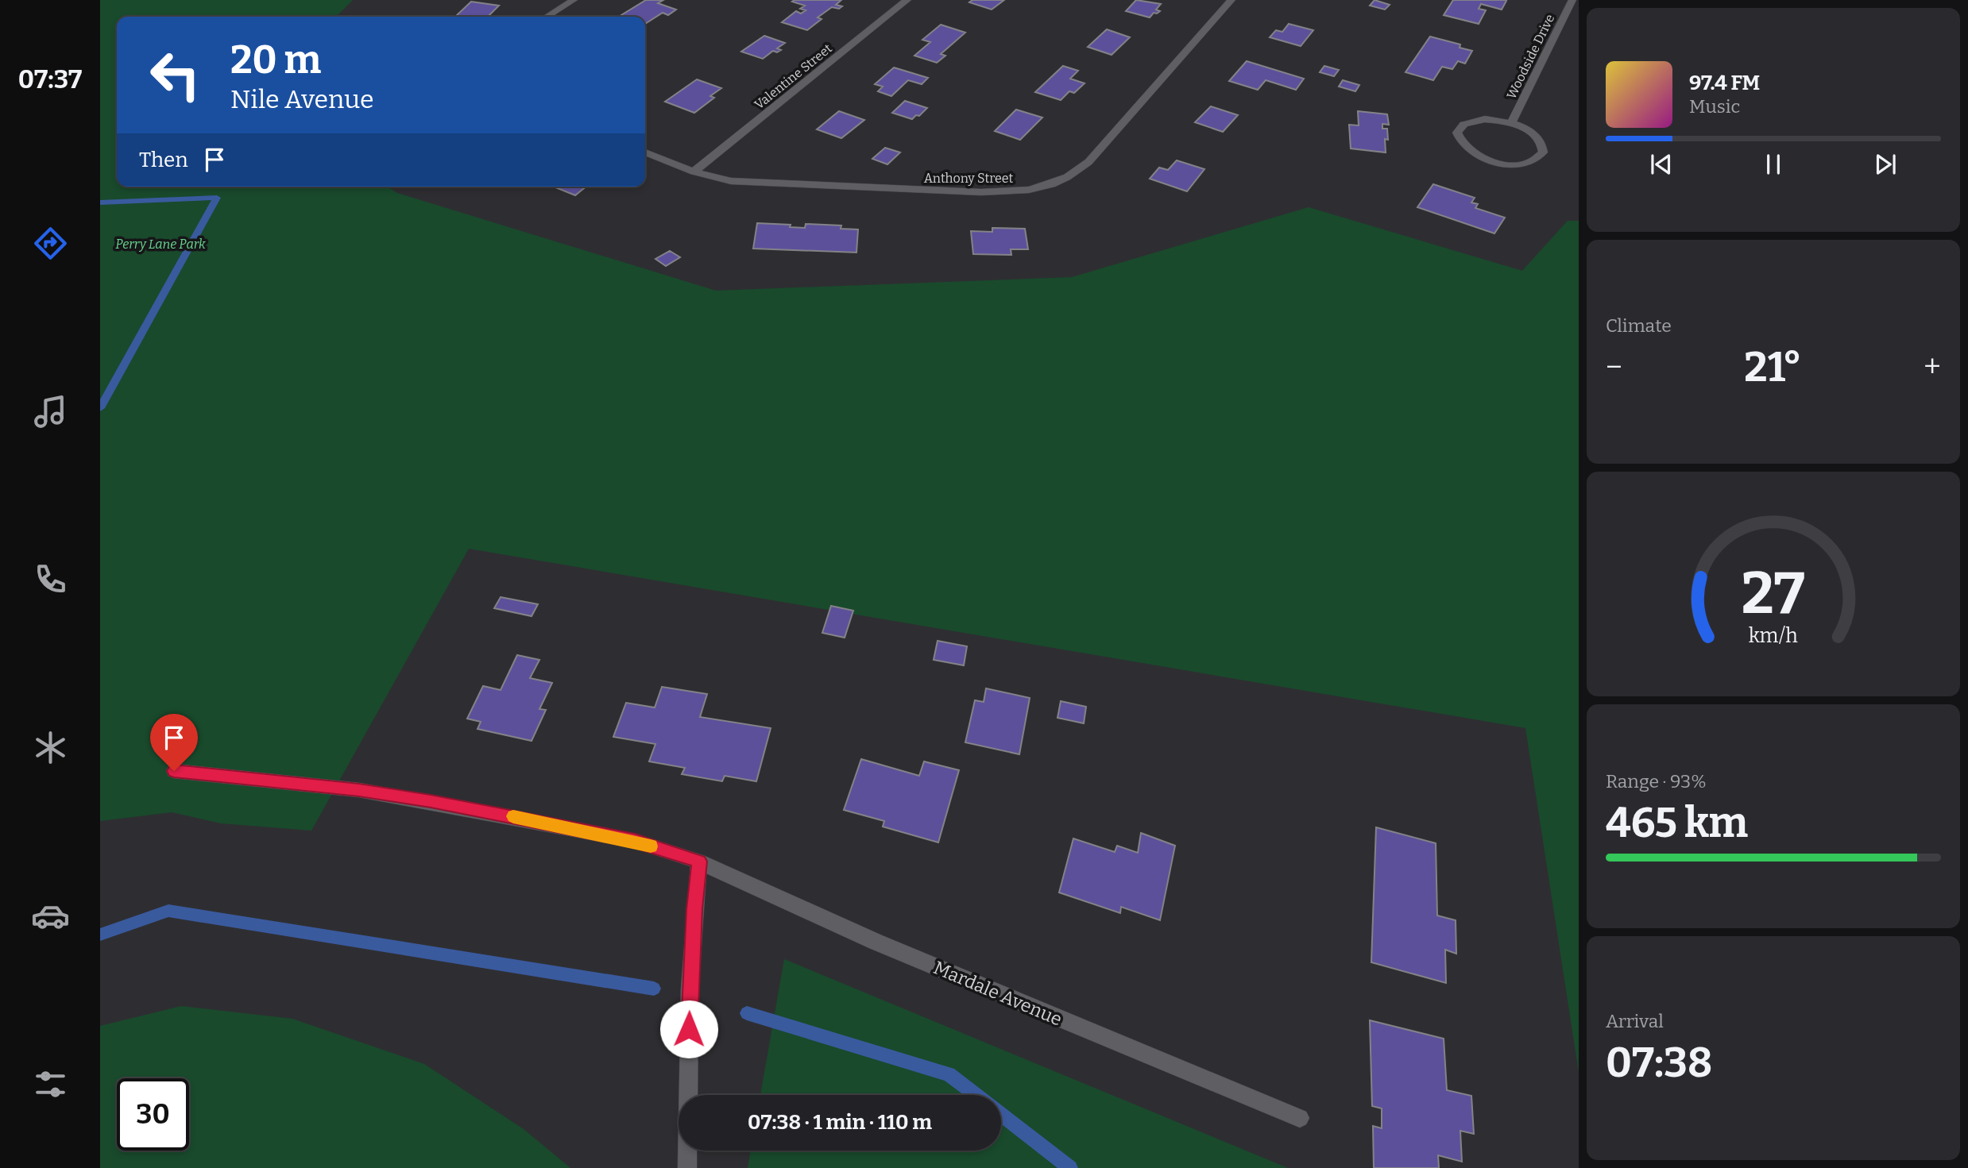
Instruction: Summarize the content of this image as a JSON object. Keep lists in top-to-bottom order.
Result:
{
  "streets": {
    "street": [
      "Woodside Drive",
      "Valentine Street",
      "Anthony Street",
      "Mardale Avenue"
    ]
  },
  "crossings": [
    ["Valentine Street", "Anthony Street"]
  ],
  "parks": ["Perry Lane Park"],
  "page": {
    "tabs": "07:37",
    "turn": ["20 m", "Nile Avenue"],
    "song": ["97.4 FM", "Music"],
    "then": "Then",
    "tile": [
      "Climate",
      ["Range · 93%", "465 km"],
      ["Arrival", "07:38"]
    ],
    "heat": ["−", "21°", "+"],
    "limit": "30",
    "trip": "07:38 · 1 min · 110 m",
    "gauge": ["27", "km/h"]
  }
}
